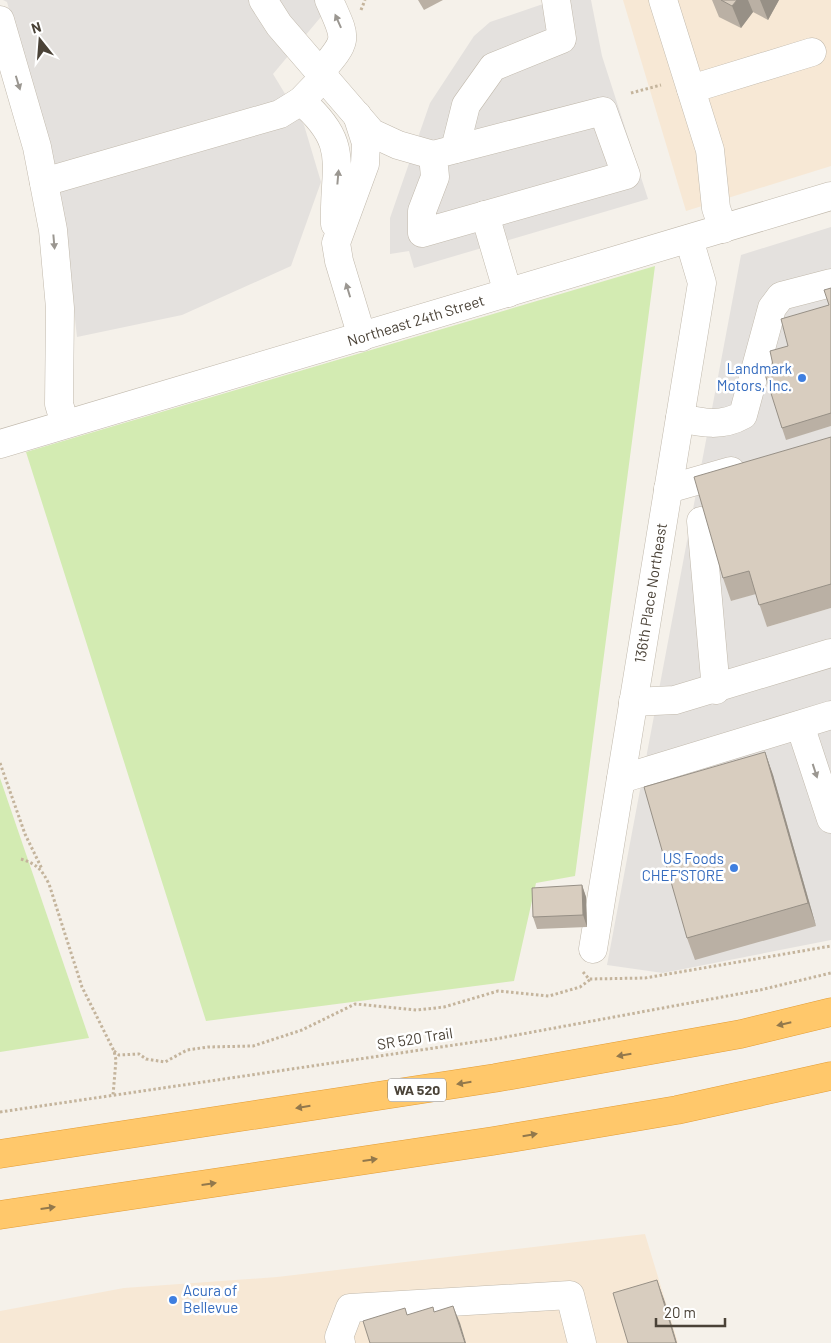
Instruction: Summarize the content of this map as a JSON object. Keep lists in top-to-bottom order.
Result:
{
  "streets": {
    "highway": ["WA 520"],
    "street": ["Northeast 24th Street", "136th Place Northeast"],
    "path": ["SR 520 Trail"]
  },
  "crossings": [
    ["Northeast 24th Street", "136th Place Northeast"]
  ],
  "places": ["Landmark Motors, Inc.", "US Foods CHEF'STORE", "Acura of Bellevue"],
  "scale_bar": "20 m",
  "north": "top"
}
